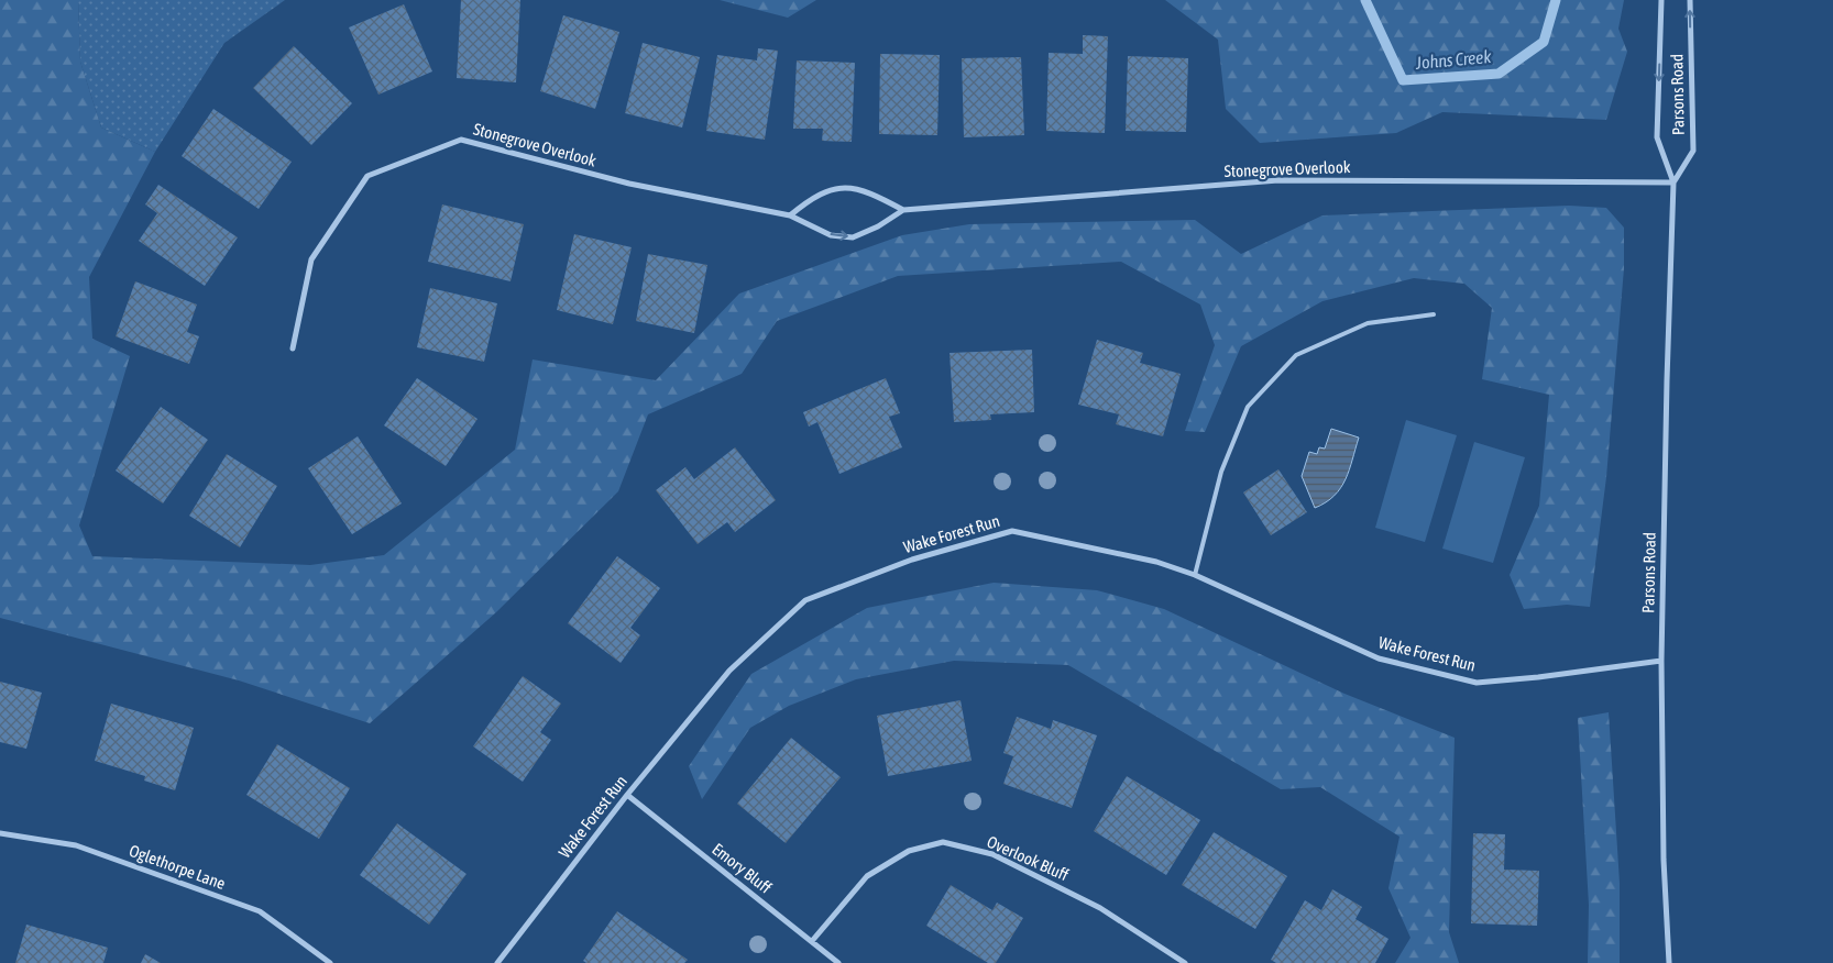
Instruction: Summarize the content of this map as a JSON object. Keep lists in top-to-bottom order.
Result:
{
  "streets": {
    "street": [
      "Parsons Road",
      "Stonegrove Overlook",
      "Wake Forest Run",
      "Overlook Bluff",
      "Oglethorpe Lane",
      "Emory Bluff"
    ]
  },
  "crossings": [
    ["Parsons Road", "Stonegrove Overlook"],
    ["Parsons Road", "Wake Forest Run"],
    ["Wake Forest Run", "Emory Bluff"],
    ["Overlook Bluff", "Emory Bluff"]
  ],
  "water": ["Johns Creek"]
}
